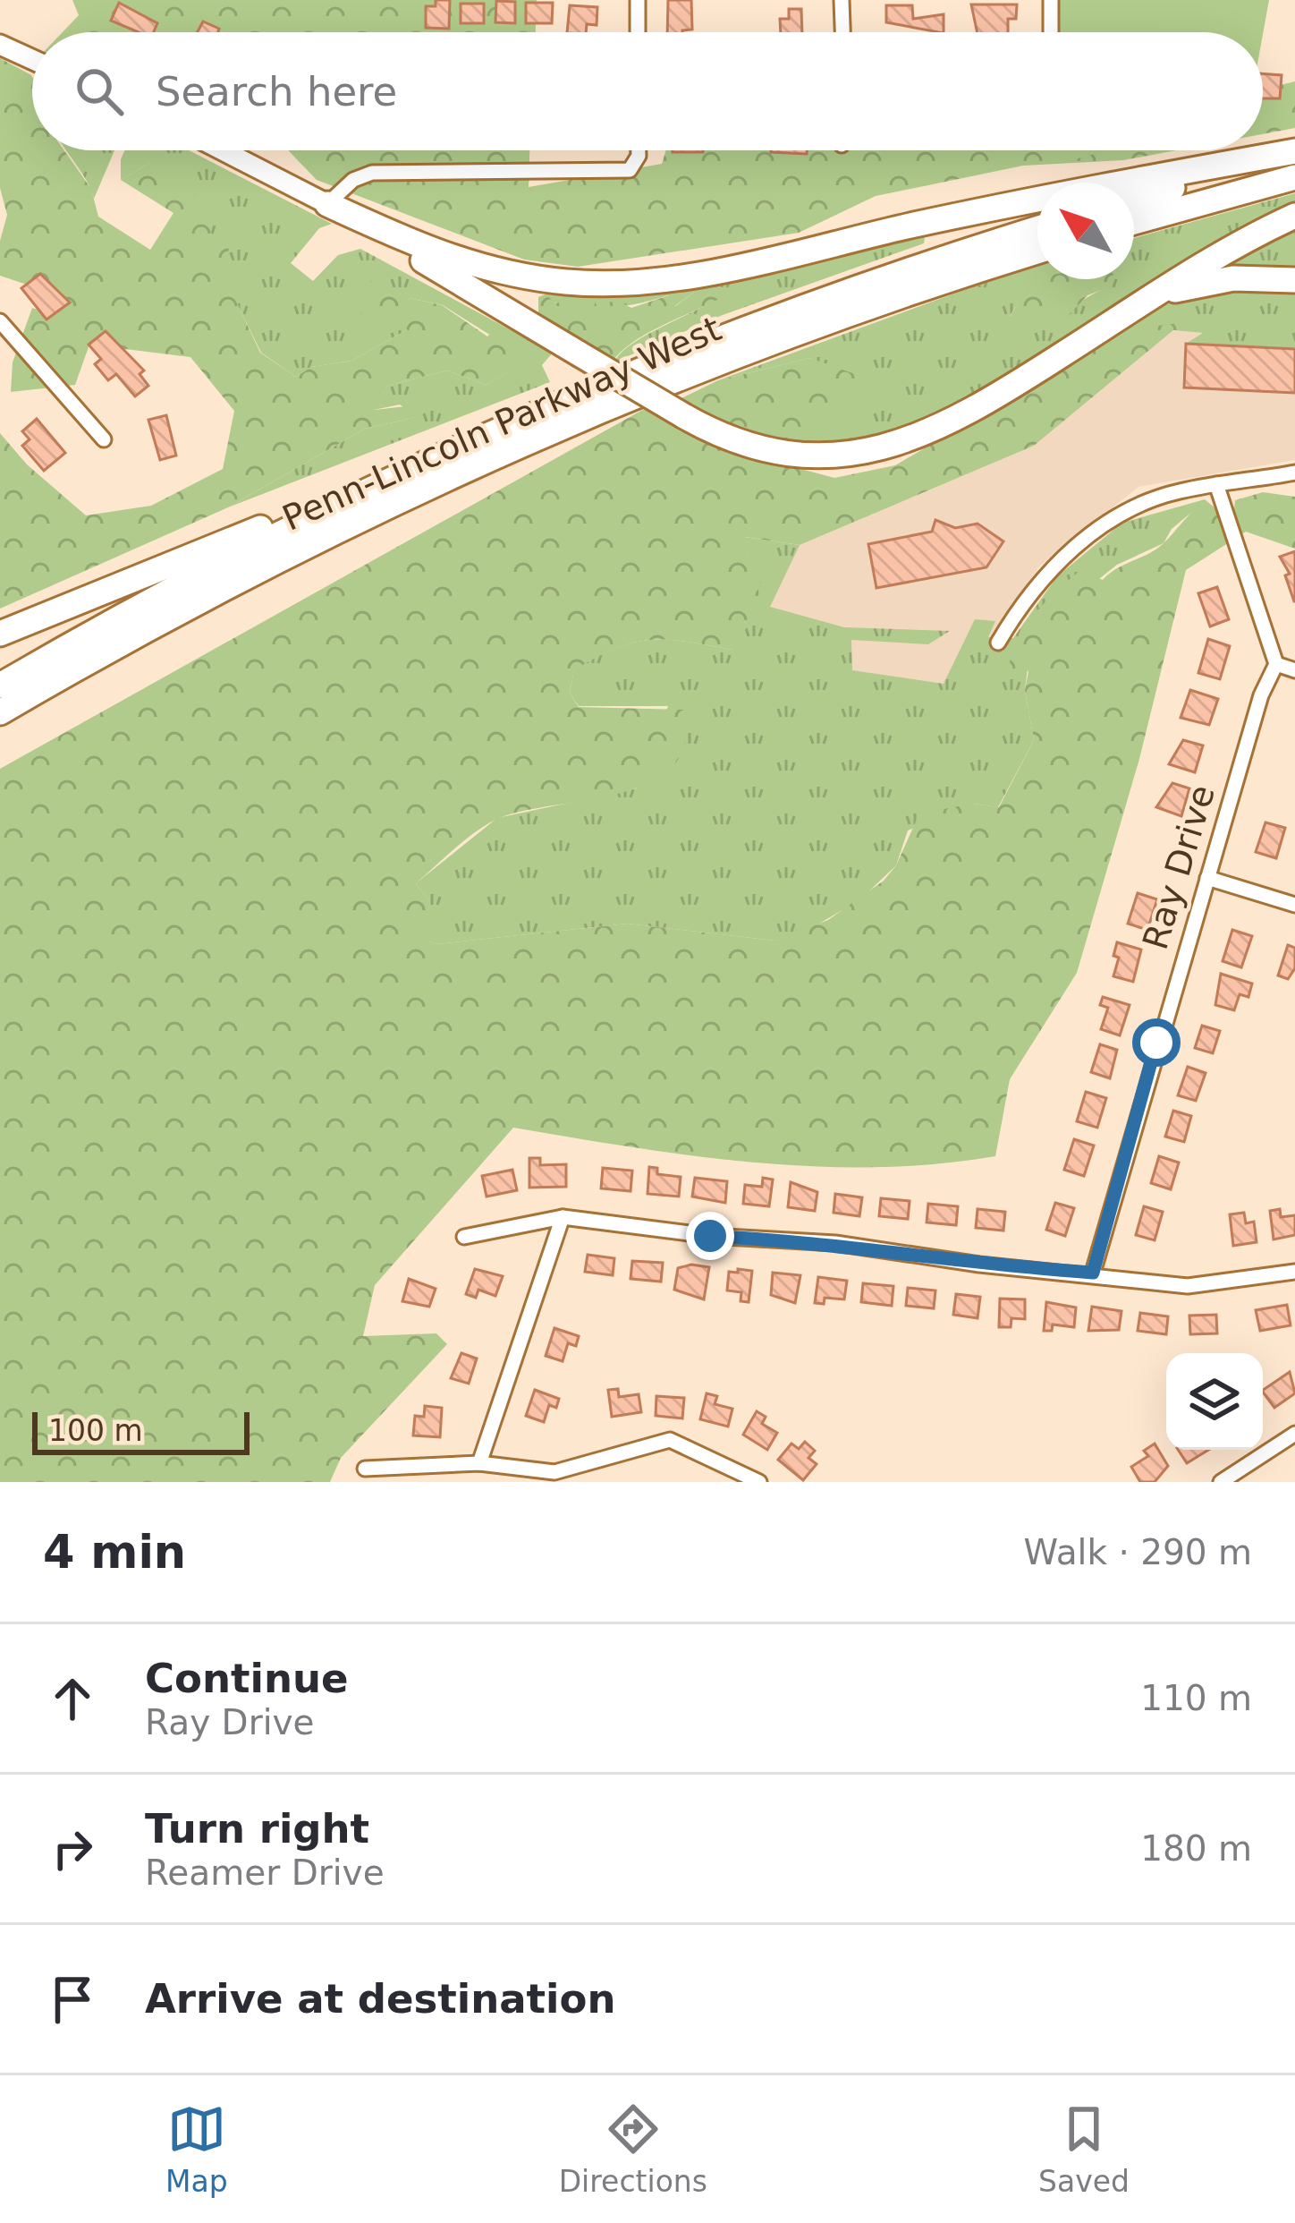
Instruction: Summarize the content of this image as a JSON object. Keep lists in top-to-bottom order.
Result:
{
  "streets": {
    "highway": ["Penn-Lincoln Parkway West"],
    "street": ["Ray Drive"]
  },
  "scale_bar": "100 m",
  "north": "top left",
  "page": {
    "search": "Search here",
    "scale": "100 m",
    "heading": ["4 min", "Walk · 290 m"],
    "list": [
      ["Continue", "Ray Drive", "110 m"],
      ["Turn right", "Reamer Drive", "180 m"],
      "Arrive at destination"
    ],
    "nav": ["Map", "Directions", "Saved"]
  }
}
